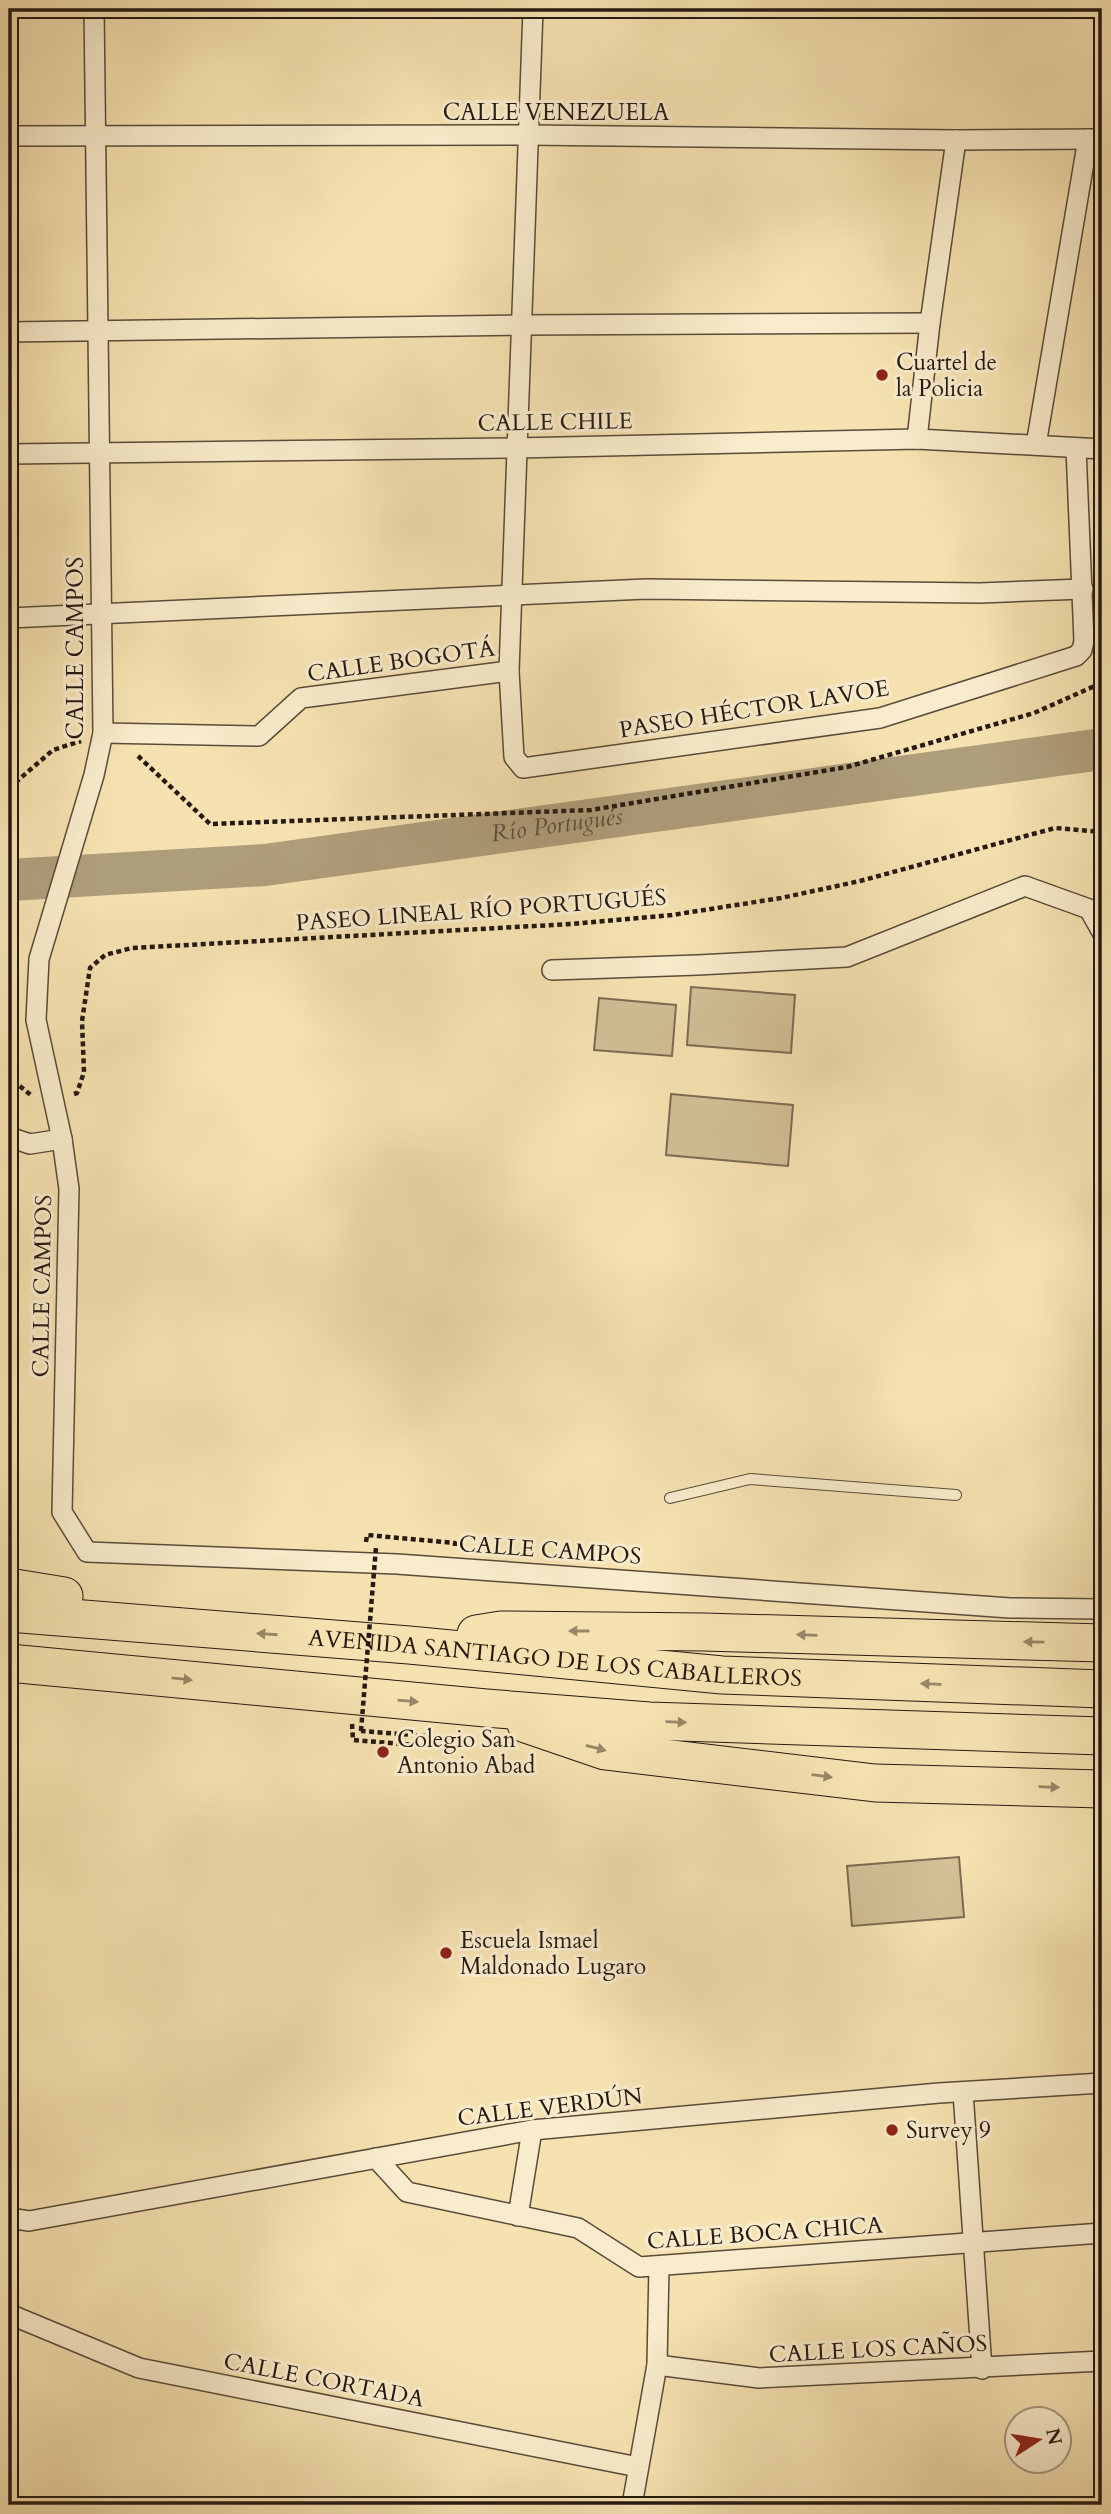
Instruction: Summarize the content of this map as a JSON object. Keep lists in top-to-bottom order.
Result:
{
  "streets": {
    "highway": ["AVENIDA SANTIAGO DE LOS CABALLEROS"],
    "street": [
      "CALLE VENEZUELA",
      "CALLE CHILE",
      "CALLE CAMPOS",
      "CALLE BOGOTÁ",
      "PASEO HÉCTOR LAVOE",
      "CALLE VERDÚN",
      "CALLE BOCA CHICA",
      "CALLE LOS CAÑOS",
      "CALLE CORTADA"
    ],
    "path": ["PASEO LINEAL RÍO PORTUGUÉS"]
  },
  "crossings": [
    ["CALLE VENEZUELA", "CALLE CAMPOS"],
    ["CALLE CHILE", "CALLE CAMPOS"],
    ["CALLE CAMPOS", "CALLE BOGOTÁ"],
    ["CALLE CAMPOS", "PASEO LINEAL RÍO PORTUGUÉS"],
    ["CALLE BOGOTÁ", "PASEO HÉCTOR LAVOE"],
    ["CALLE VERDÚN", "CALLE BOCA CHICA"]
  ],
  "water": ["Río Portugués"],
  "places": [
    "Cuartel de la Policia",
    "Colegio San Antonio Abad",
    "Escuela Ismael Maldonado Lugaro",
    "Survey 9"
  ],
  "north": "right"
}
